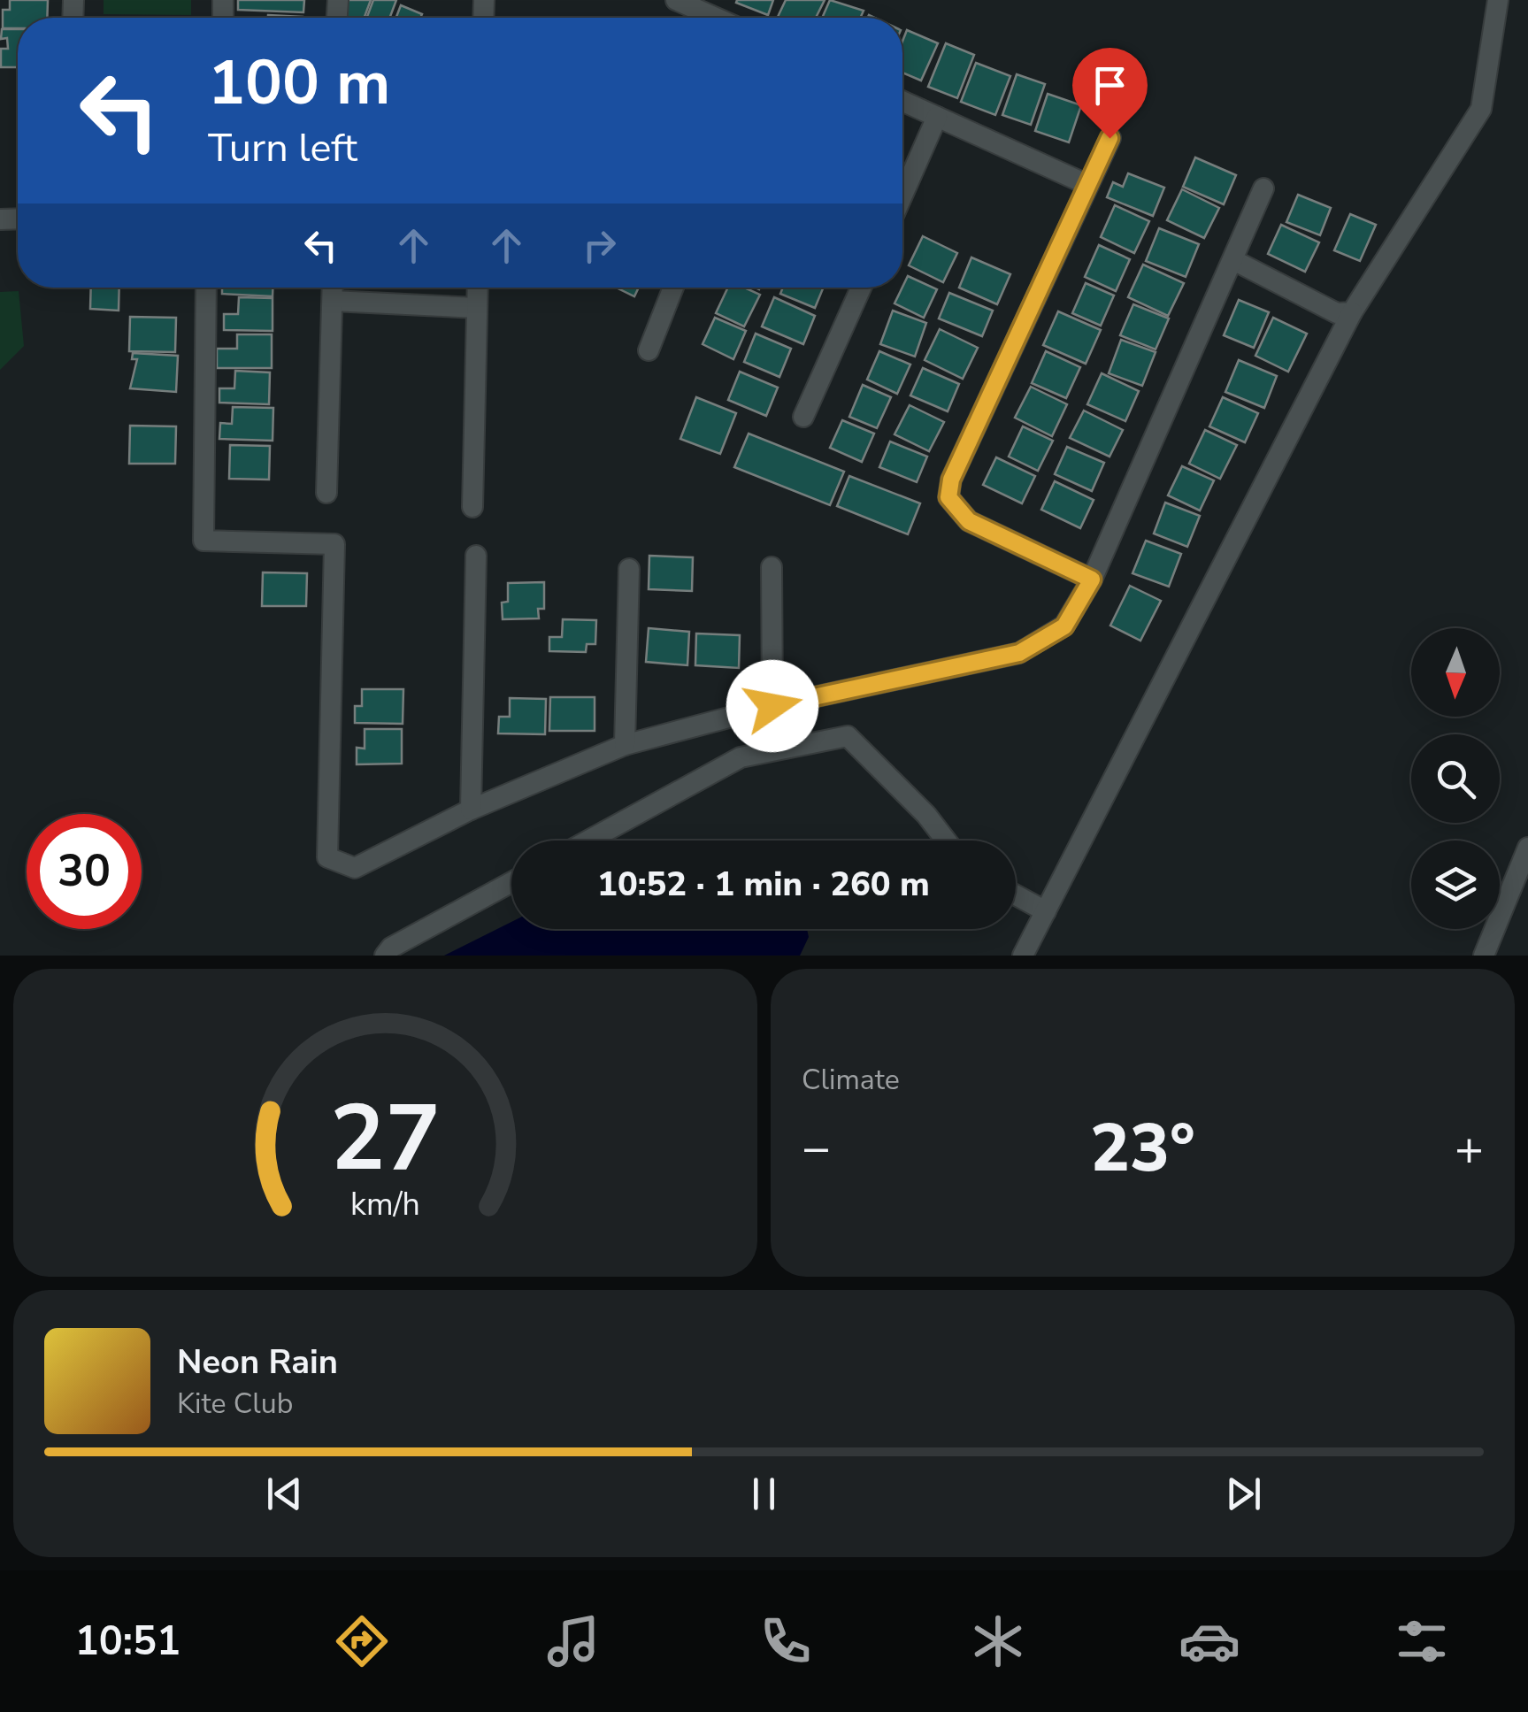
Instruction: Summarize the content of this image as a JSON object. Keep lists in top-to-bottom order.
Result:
{
  "north": "bottom",
  "page": {
    "turn": ["100 m", "Turn left"],
    "limit": "30",
    "trip": "10:52 · 1 min · 260 m",
    "tile": "Climate",
    "heat": ["−", "23°", "+"],
    "song": ["Neon Rain", "Kite Club"],
    "tabs": "10:51",
    "gauge": ["27", "km/h"]
  }
}
